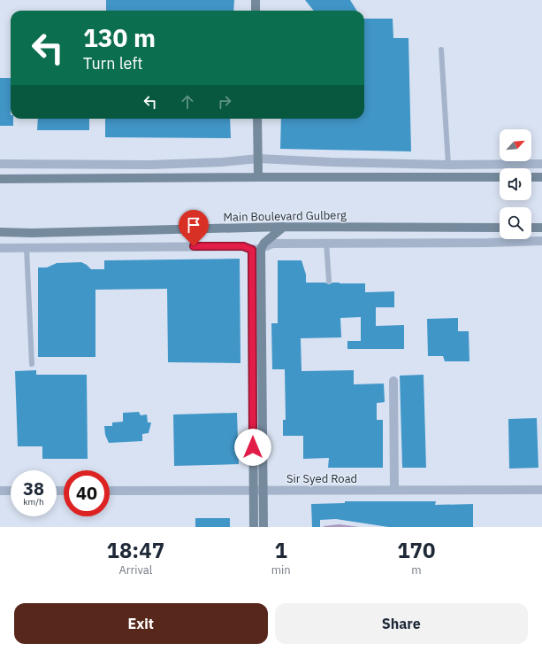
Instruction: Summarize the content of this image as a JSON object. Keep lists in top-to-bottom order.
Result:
{
  "streets": {
    "main road": ["Main Boulevard Gulberg"],
    "street": ["Sir Syed Road"]
  },
  "north": "top right",
  "page": {
    "turn": ["130 m", "Turn left"],
    "speed": "38 km/h",
    "limit": "40",
    "eta": [
      "18:47",
      "Arrival",
      "1",
      "min",
      "170",
      "m"
    ],
    "buttons": ["Exit", "Share"]
  }
}
